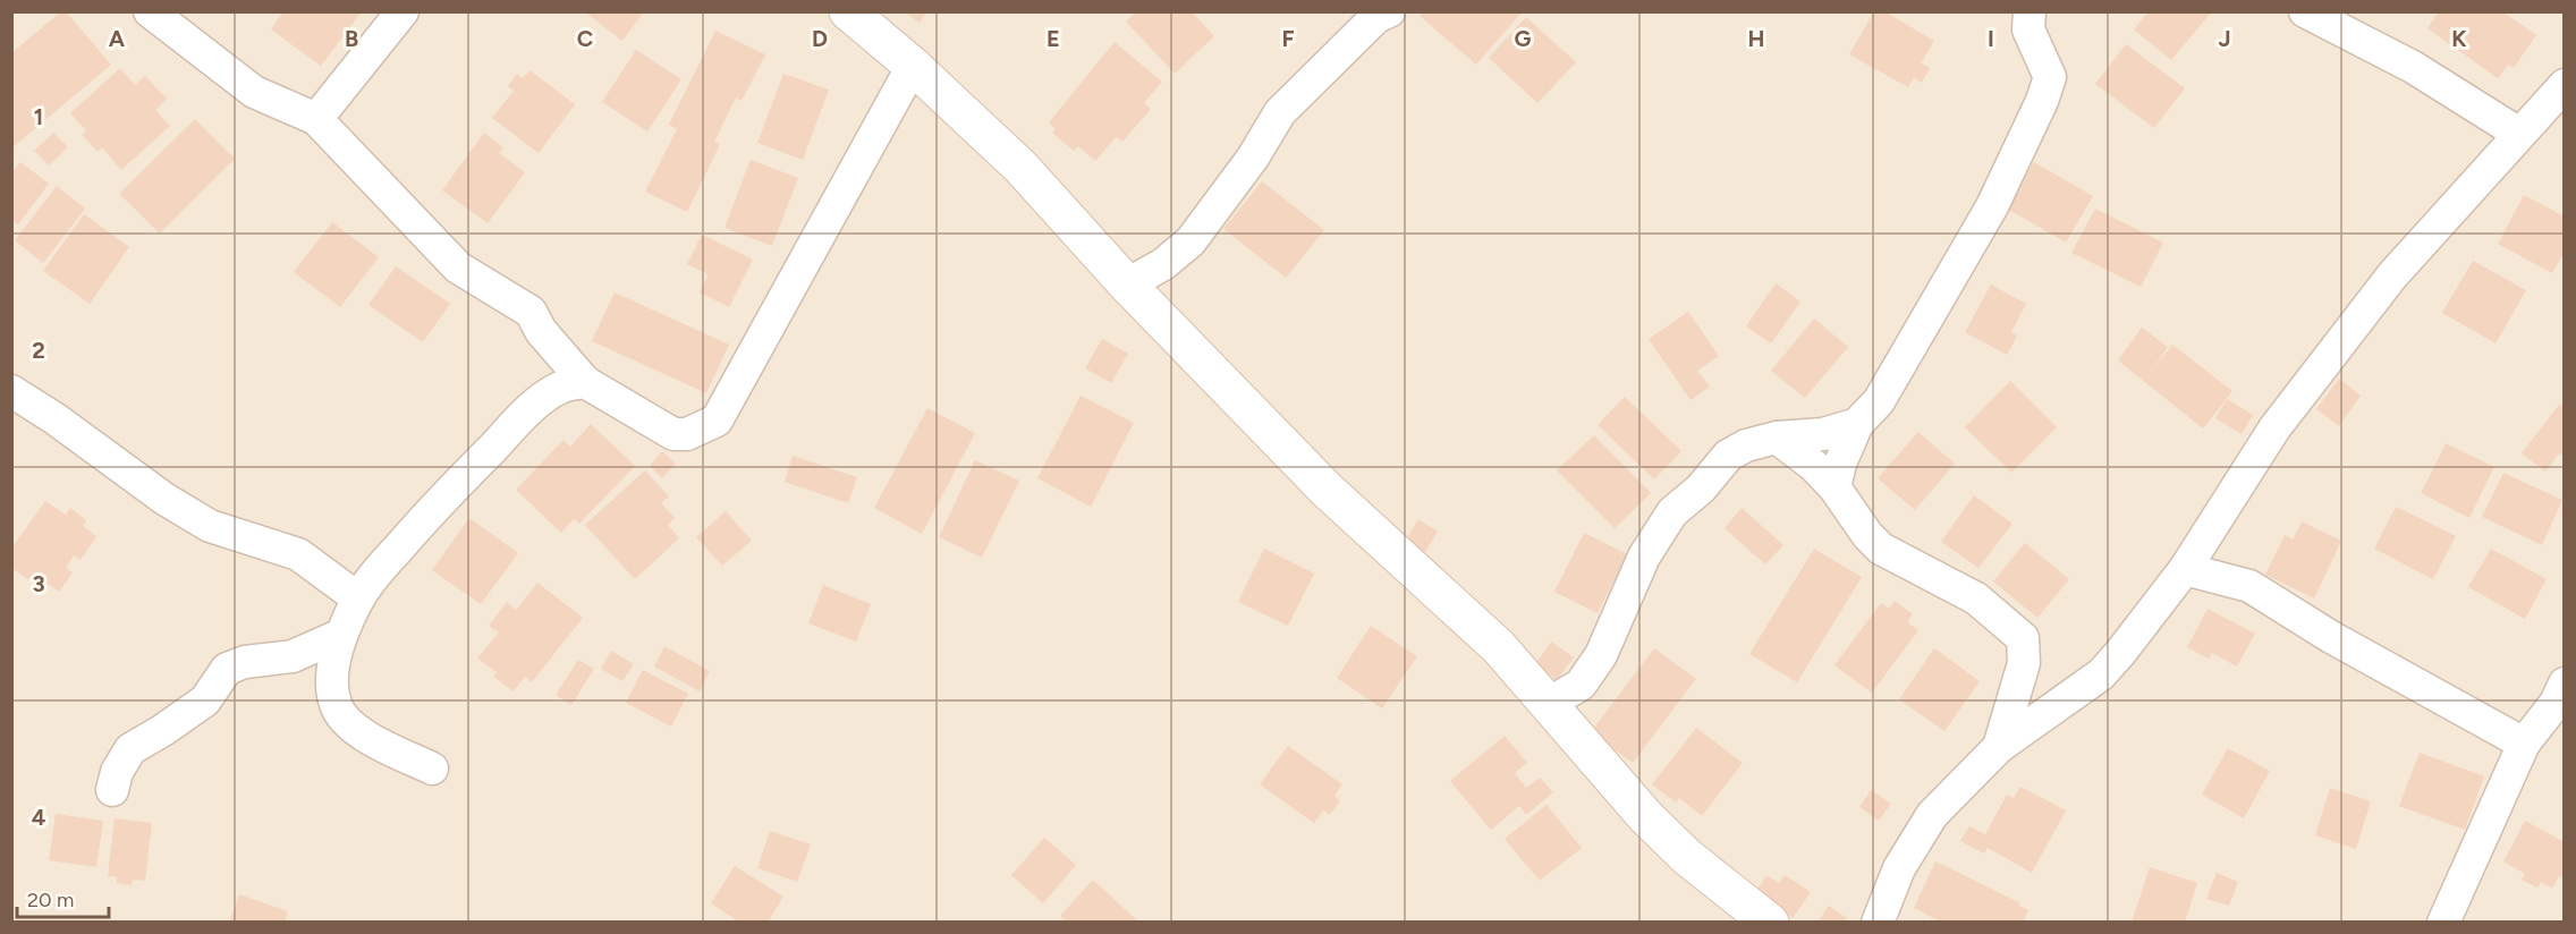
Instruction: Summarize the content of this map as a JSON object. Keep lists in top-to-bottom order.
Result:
{
  "scale_bar": "20 m",
  "grid": {
    "columns": [
      "A",
      "B",
      "C",
      "D",
      "E",
      "F",
      "G",
      "H",
      "I",
      "J",
      "K"
    ],
    "rows": [
      "1",
      "2",
      "3",
      "4"
    ]
  }
}
